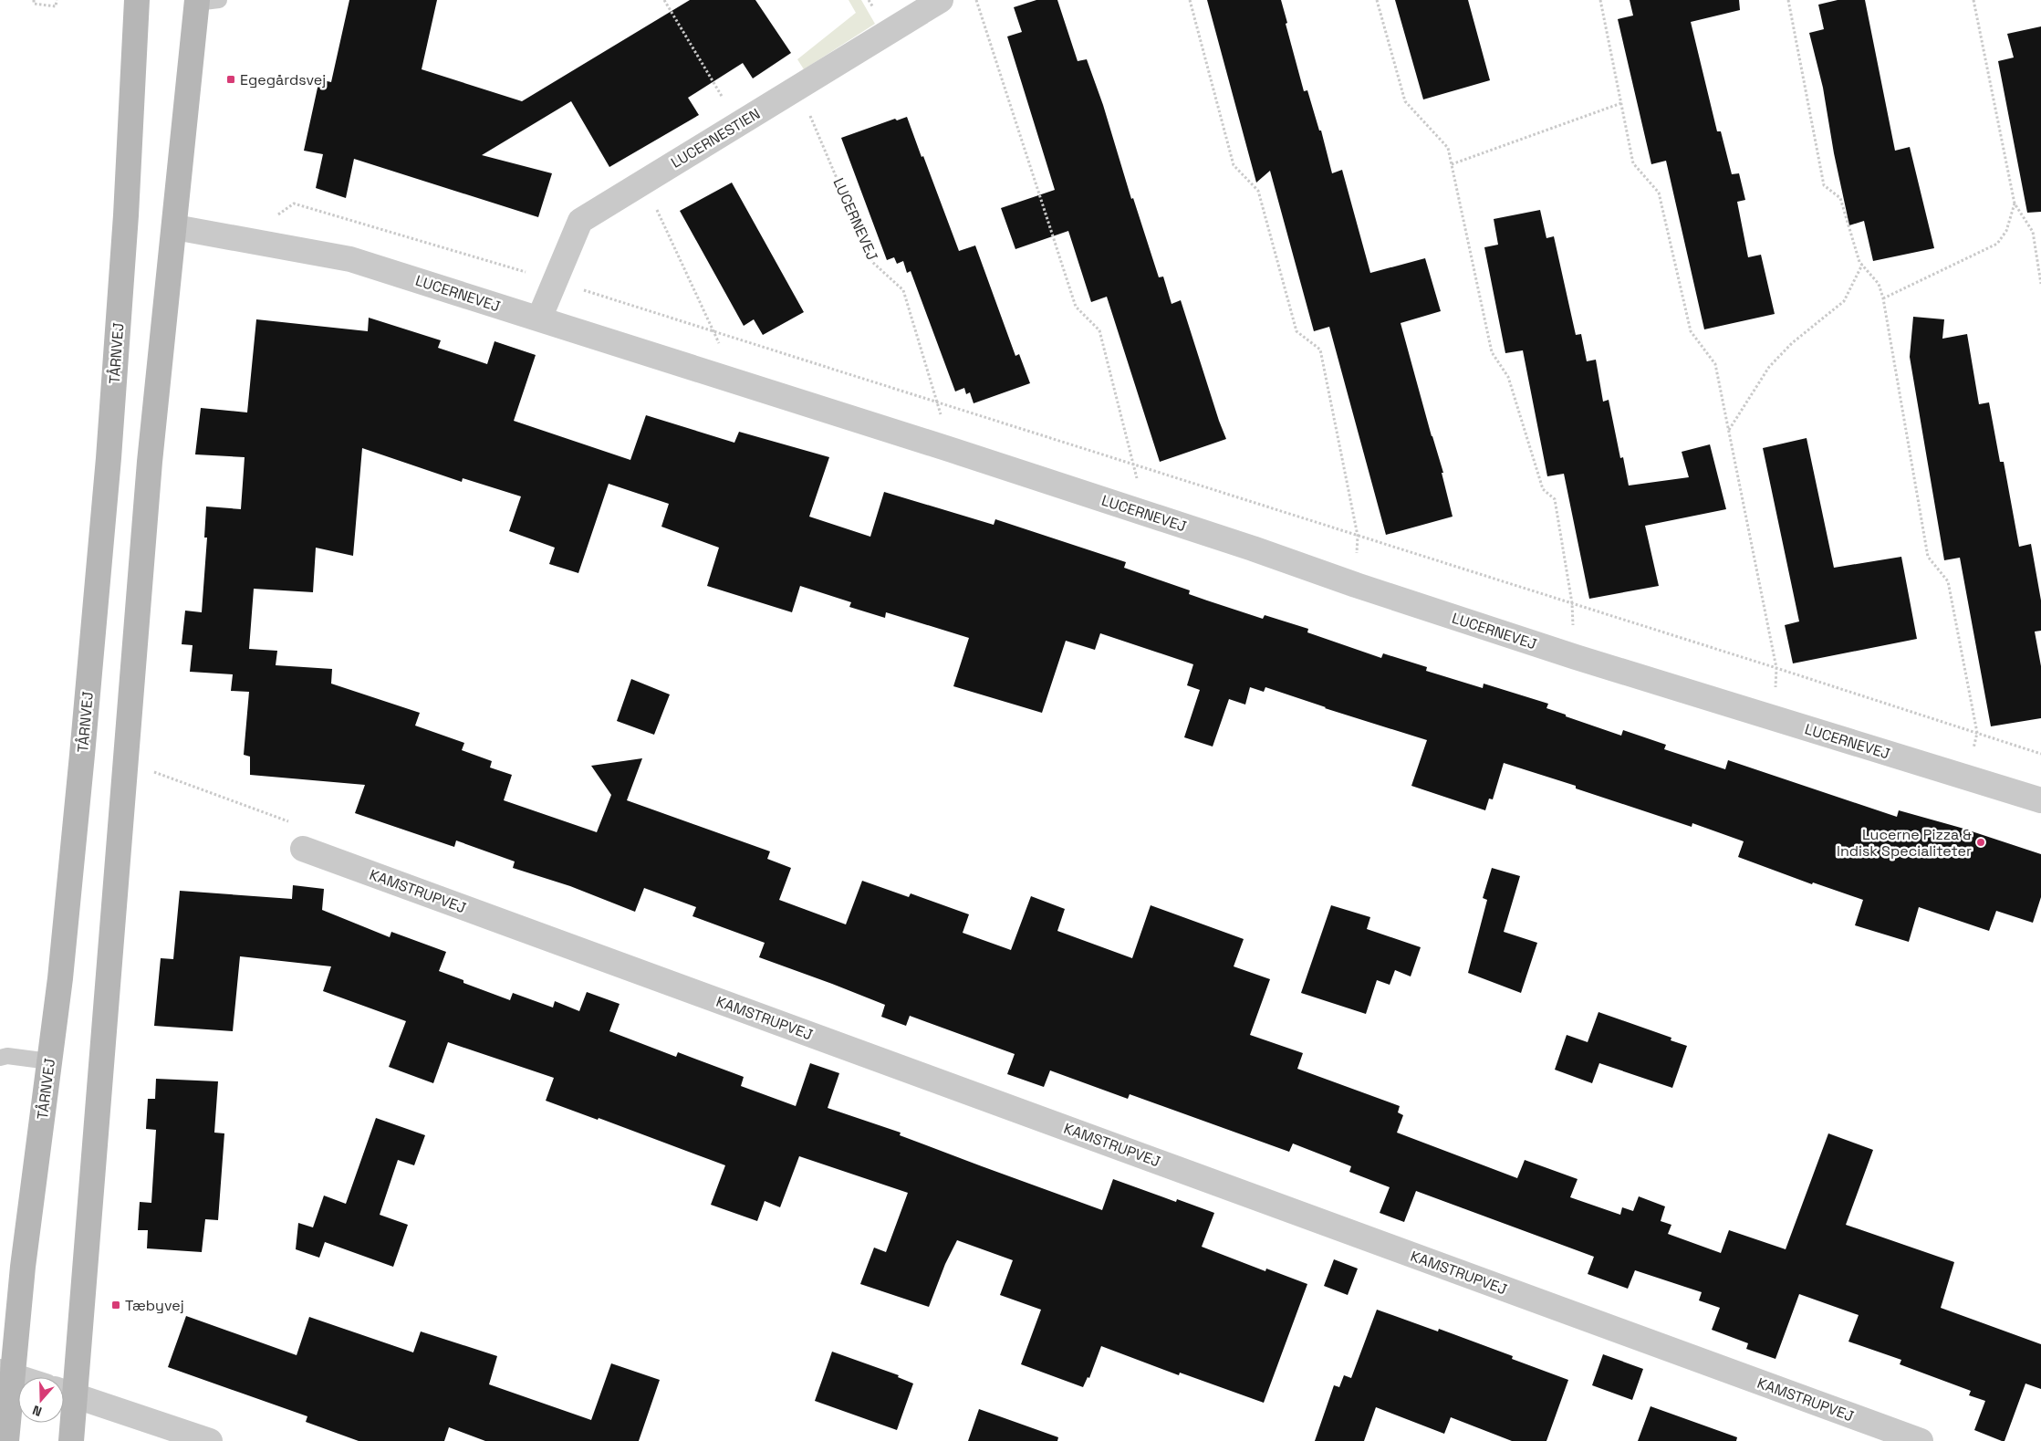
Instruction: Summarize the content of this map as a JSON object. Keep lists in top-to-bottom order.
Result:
{
  "streets": {
    "street": [
      "LUCERNESTIEN",
      "LUCERNEVEJ",
      "TÅRNVEJ",
      "KAMSTRUPVEJ"
    ]
  },
  "crossings": [
    ["LUCERNESTIEN", "LUCERNEVEJ"]
  ],
  "places": {
    "transit": ["Egegårdsvej", "Tæbyvej"],
    "other": ["Lucerne Pizza & Indisk Specialiteter"]
  },
  "north": "bottom"
}
